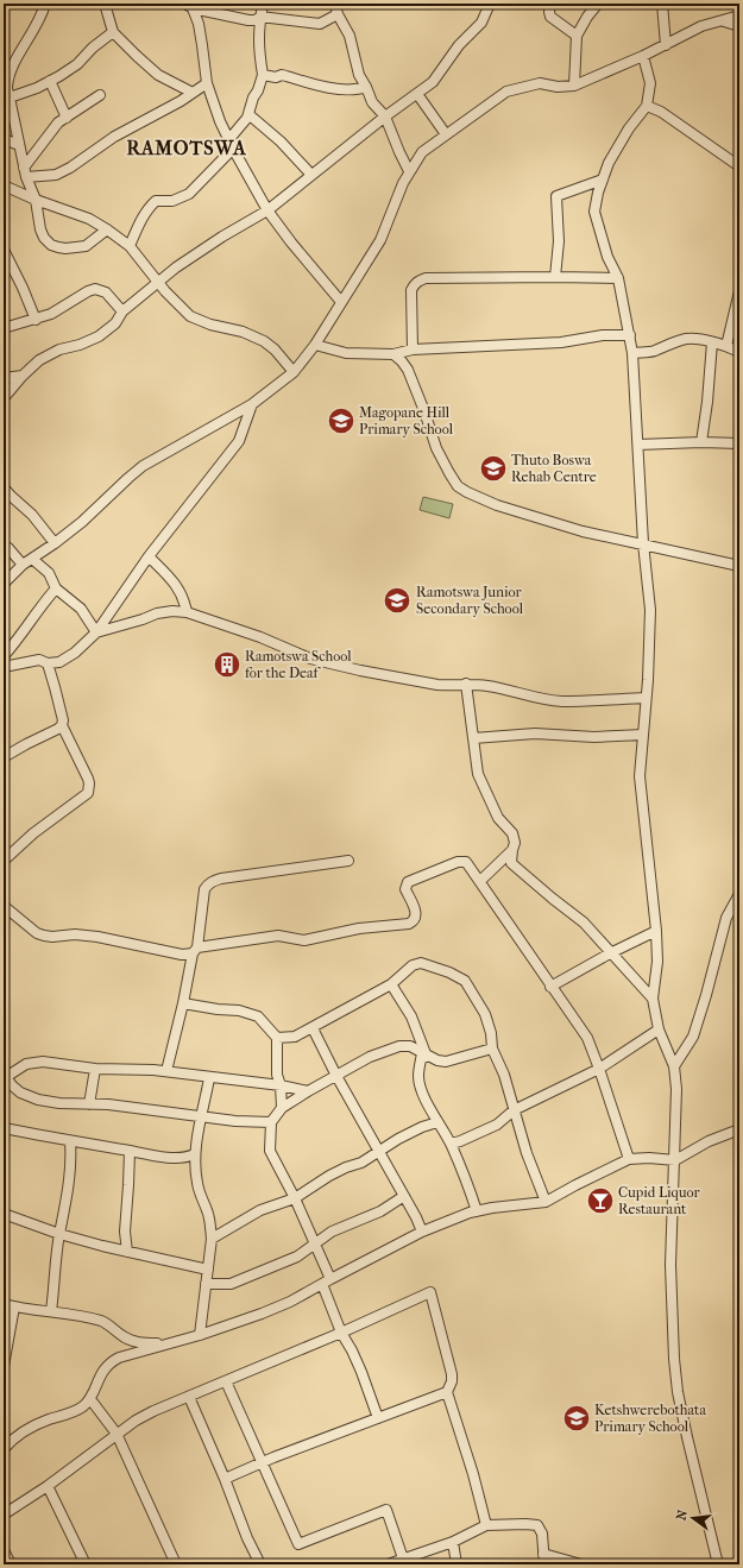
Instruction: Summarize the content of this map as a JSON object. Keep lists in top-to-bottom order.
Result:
{
  "districts": ["RAMOTSWA"],
  "places": {
    "school or university": [
      "Magopane Hill Primary School",
      "Thuto Boswa Rehab Centre",
      "Ramotswa Junior Secondary School",
      "Ketshwerebothata Primary School"
    ],
    "building": ["Ramotswa School for the Deaf"],
    "bar": ["Cupid Liquor Restaurant"]
  },
  "north": "left"
}
